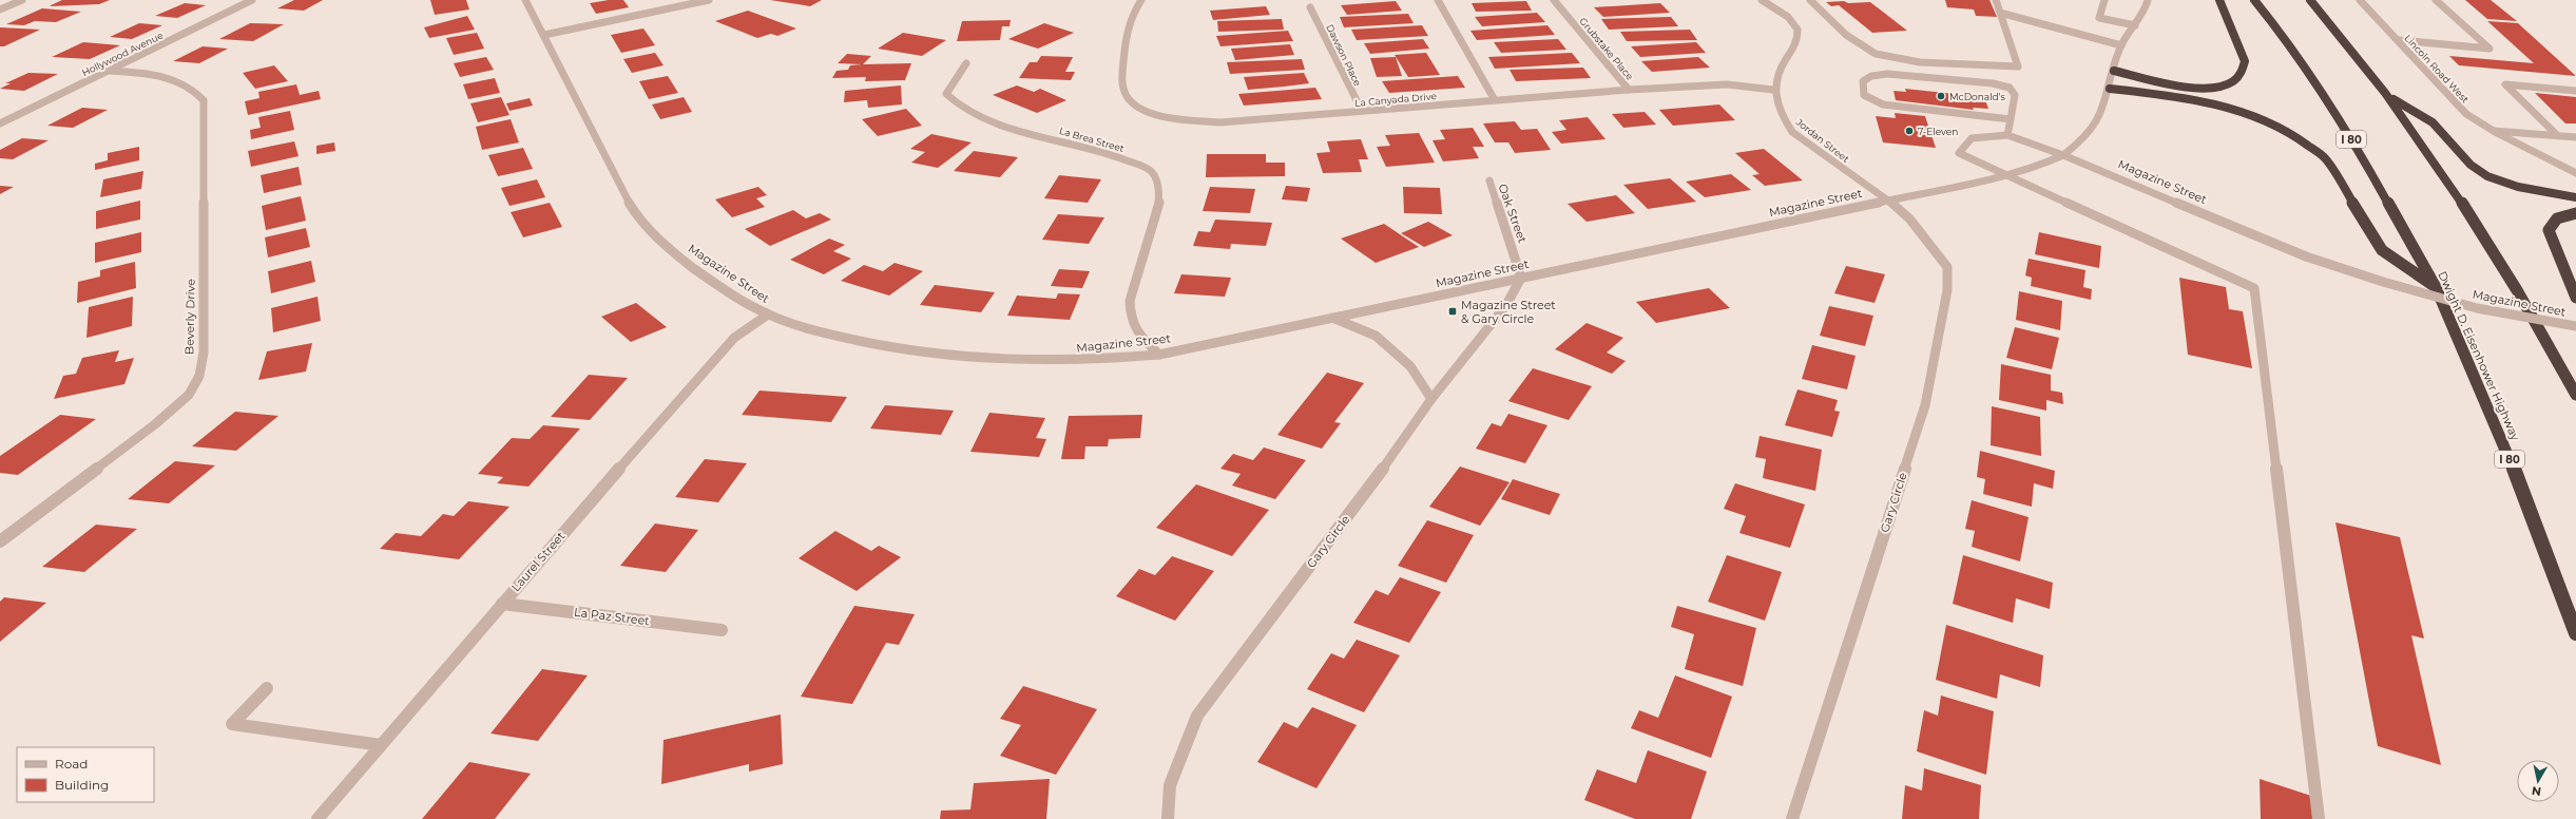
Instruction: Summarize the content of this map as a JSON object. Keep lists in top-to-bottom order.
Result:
{
  "streets": {
    "highway": ["I 80", "Dwight D. Eisenhower Highway"],
    "street": [
      "Grubstake Place",
      "Hollywood Avenue",
      "Dawson Place",
      "Lincoln Road West",
      "La Canyada Drive",
      "La Brea Street",
      "Jordan Street",
      "Magazine Street",
      "Oak Street",
      "Beverly Drive",
      "Gary Circle",
      "Laurel Street",
      "La Paz Street"
    ]
  },
  "crossings": [
    ["Grubstake Place", "La Canyada Drive"],
    ["Hollywood Avenue", "Beverly Drive"],
    ["Dawson Place", "La Canyada Drive"],
    ["La Canyada Drive", "Jordan Street"],
    ["La Brea Street", "Magazine Street"],
    ["Jordan Street", "Magazine Street"],
    ["Jordan Street", "Gary Circle"],
    ["Magazine Street", "Oak Street"],
    ["Magazine Street", "Gary Circle"],
    ["Magazine Street", "Laurel Street"],
    ["Oak Street", "Gary Circle"],
    ["Laurel Street", "La Paz Street"]
  ],
  "places": {
    "other": ["McDonald's", "7-Eleven"],
    "transit": ["Magazine Street & Gary Circle"]
  },
  "legend": ["Road", "Building"],
  "north": "bottom"
}
